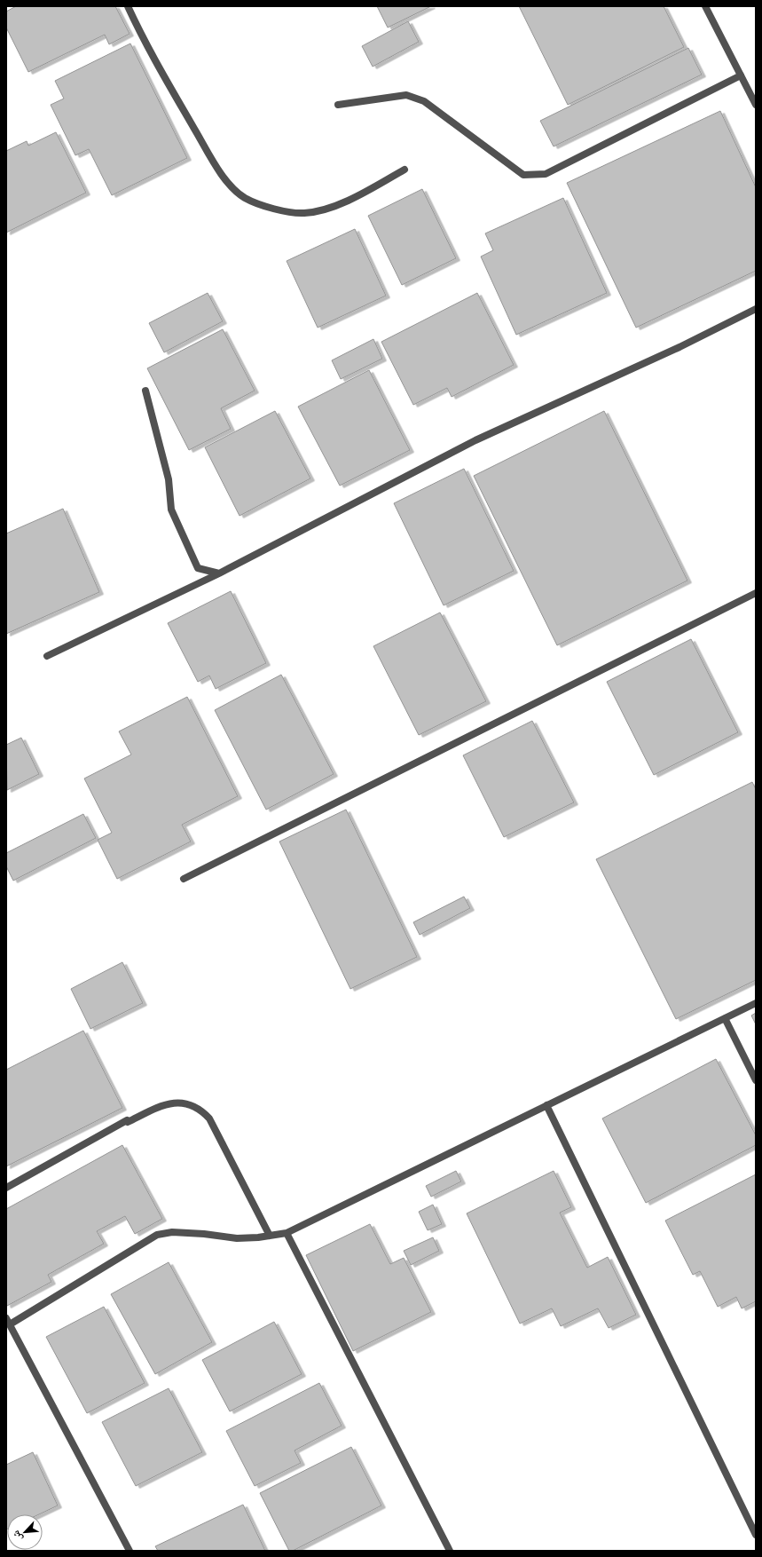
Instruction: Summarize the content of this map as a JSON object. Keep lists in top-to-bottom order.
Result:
{
  "north": "bottom left"
}
